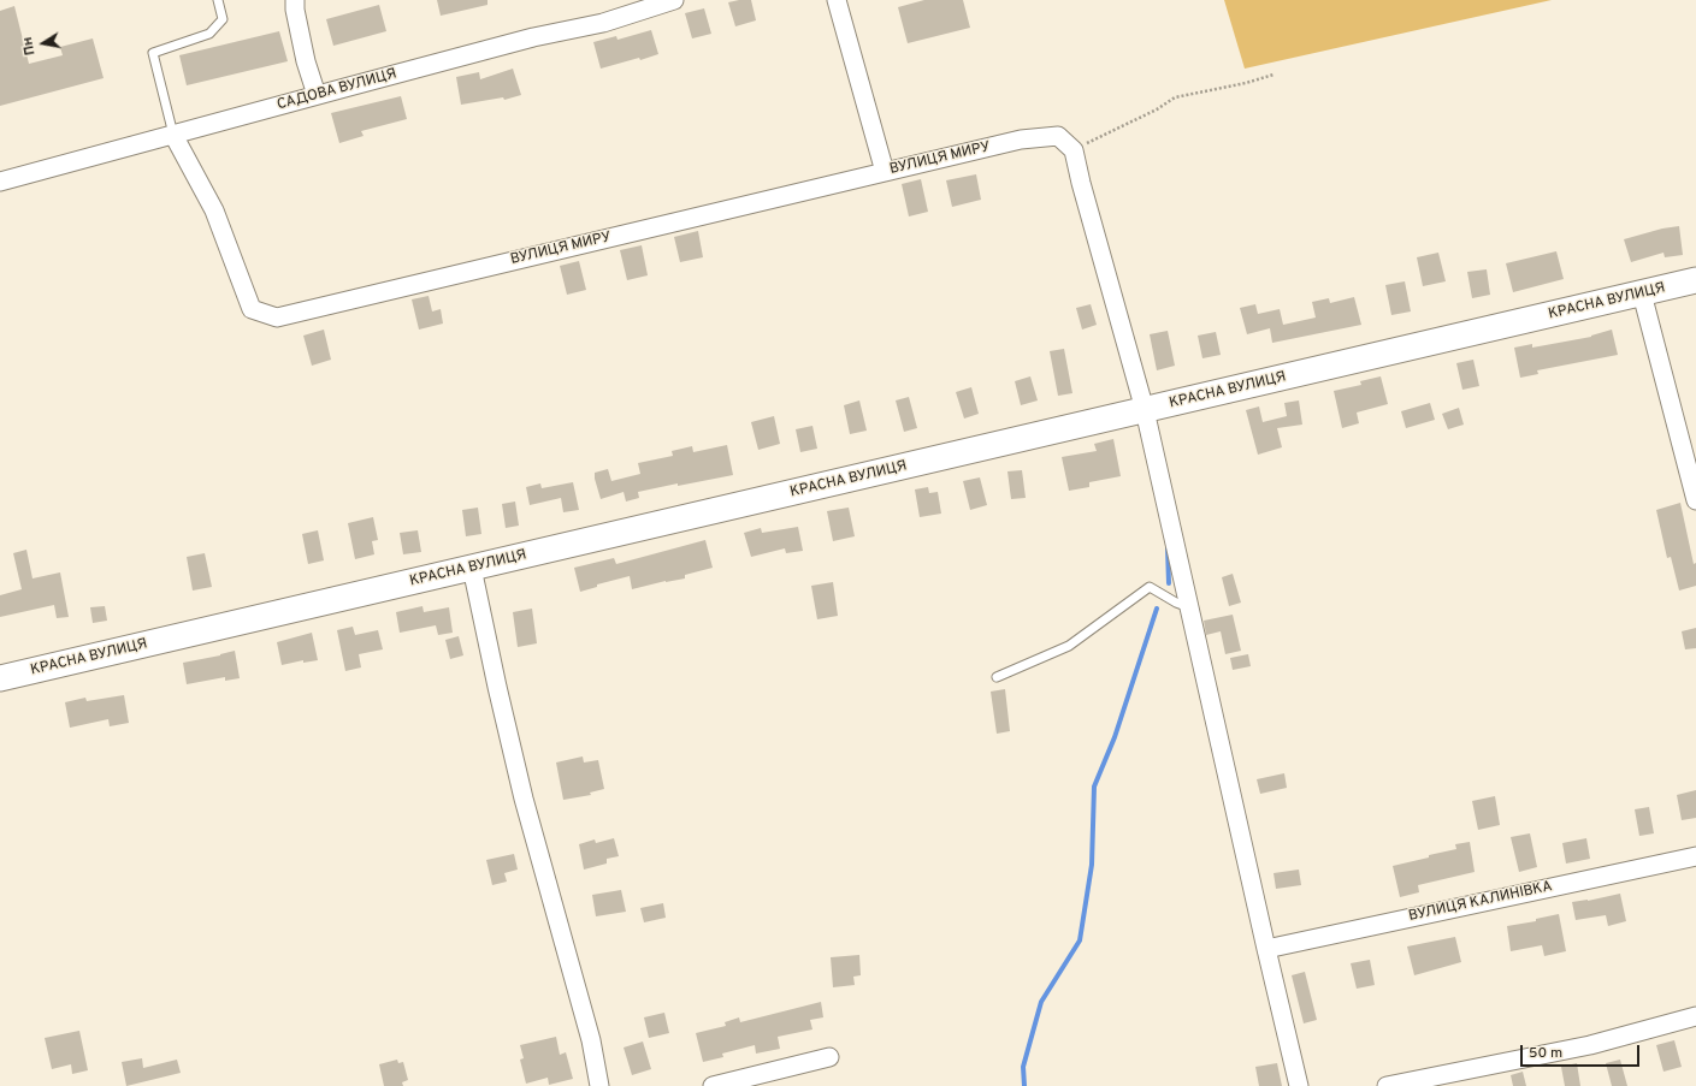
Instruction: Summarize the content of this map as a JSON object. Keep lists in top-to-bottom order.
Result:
{
  "streets": {
    "street": [
      "САДОВА ВУЛИЦЯ",
      "ВУЛИЦЯ МИРУ",
      "КРАСНА ВУЛИЦЯ",
      "ВУЛИЦЯ КАЛИНІВКА"
    ]
  },
  "crossings": [
    ["САДОВА ВУЛИЦЯ", "ВУЛИЦЯ МИРУ"]
  ],
  "scale_bar": "50 m",
  "north": "left"
}
